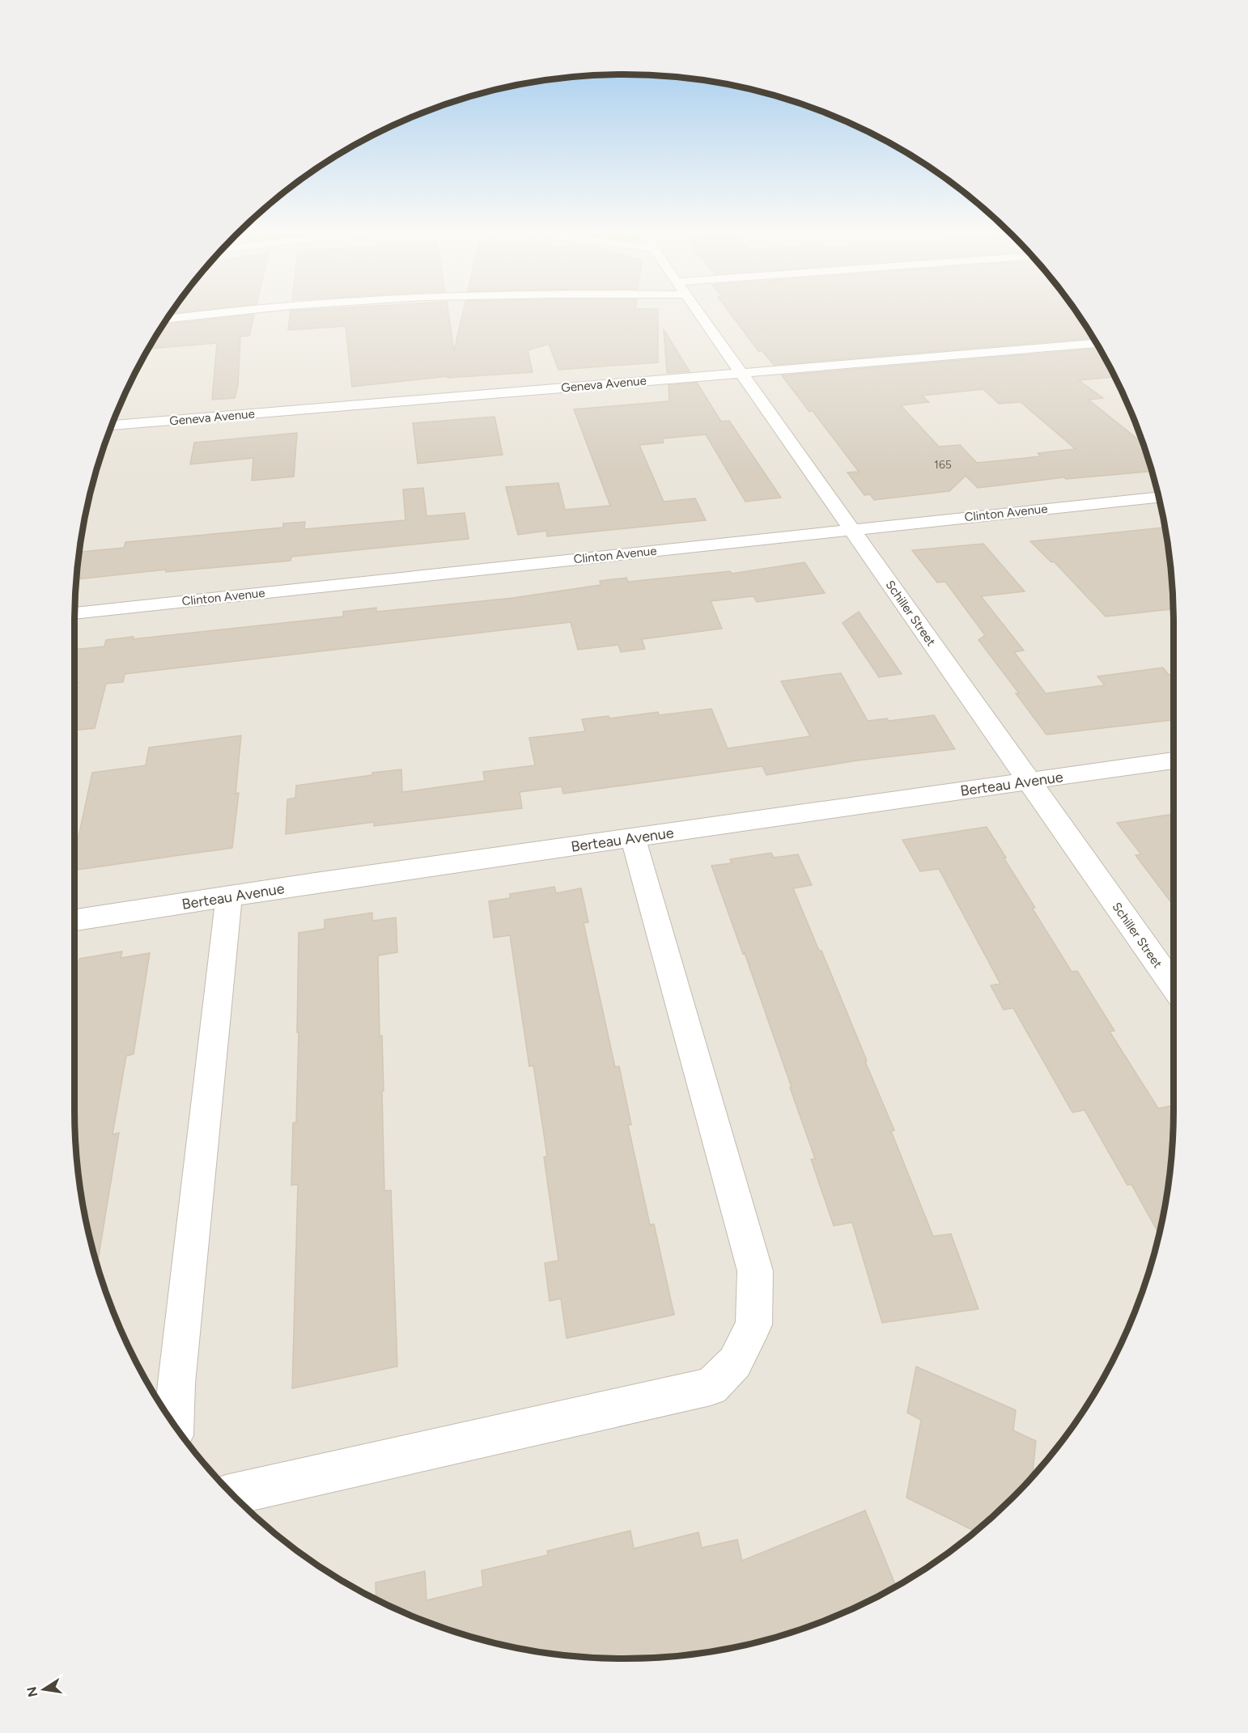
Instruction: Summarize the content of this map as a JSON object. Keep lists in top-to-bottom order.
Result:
{
  "streets": {
    "street": [
      "Geneva Avenue",
      "Clinton Avenue",
      "Schiller Street",
      "Berteau Avenue"
    ]
  },
  "crossings": [
    ["Geneva Avenue", "Schiller Street"],
    ["Clinton Avenue", "Schiller Street"],
    ["Schiller Street", "Berteau Avenue"]
  ],
  "house_numbers": ["165"],
  "north": "left"
}
